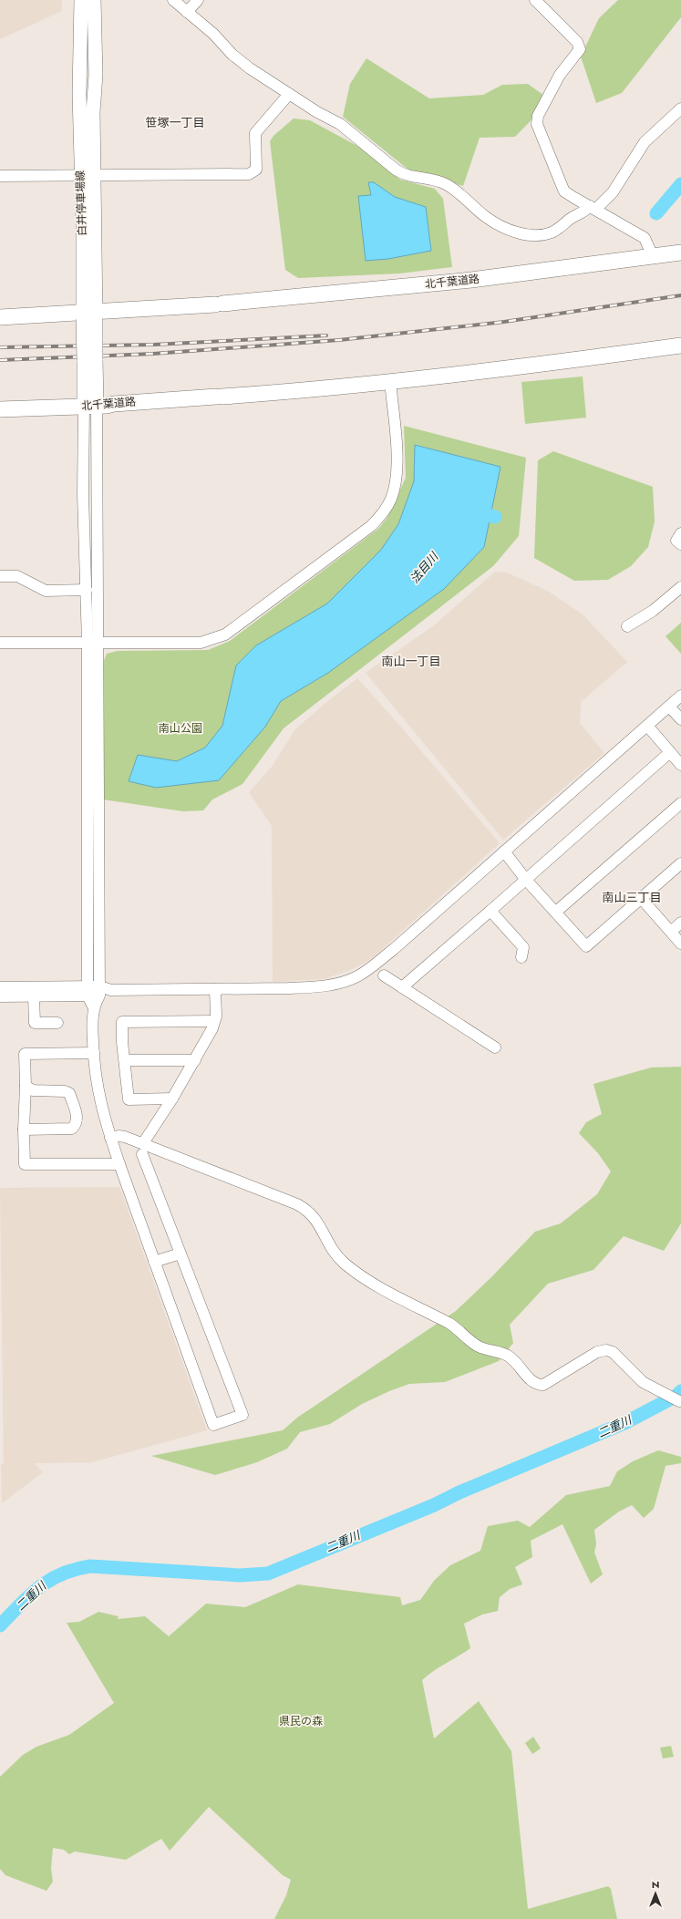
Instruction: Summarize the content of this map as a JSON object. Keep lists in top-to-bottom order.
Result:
{
  "streets": {
    "highway": ["北千葉道路"],
    "main road": ["白井停車場線"]
  },
  "crossings": [
    ["白井停車場線", "北千葉道路"]
  ],
  "districts": ["笹塚一丁目", "南山一丁目", "南山三丁目"],
  "water": ["法目川", "二重川"],
  "parks": ["南山公園", "県民の森"],
  "north": "top"
}
